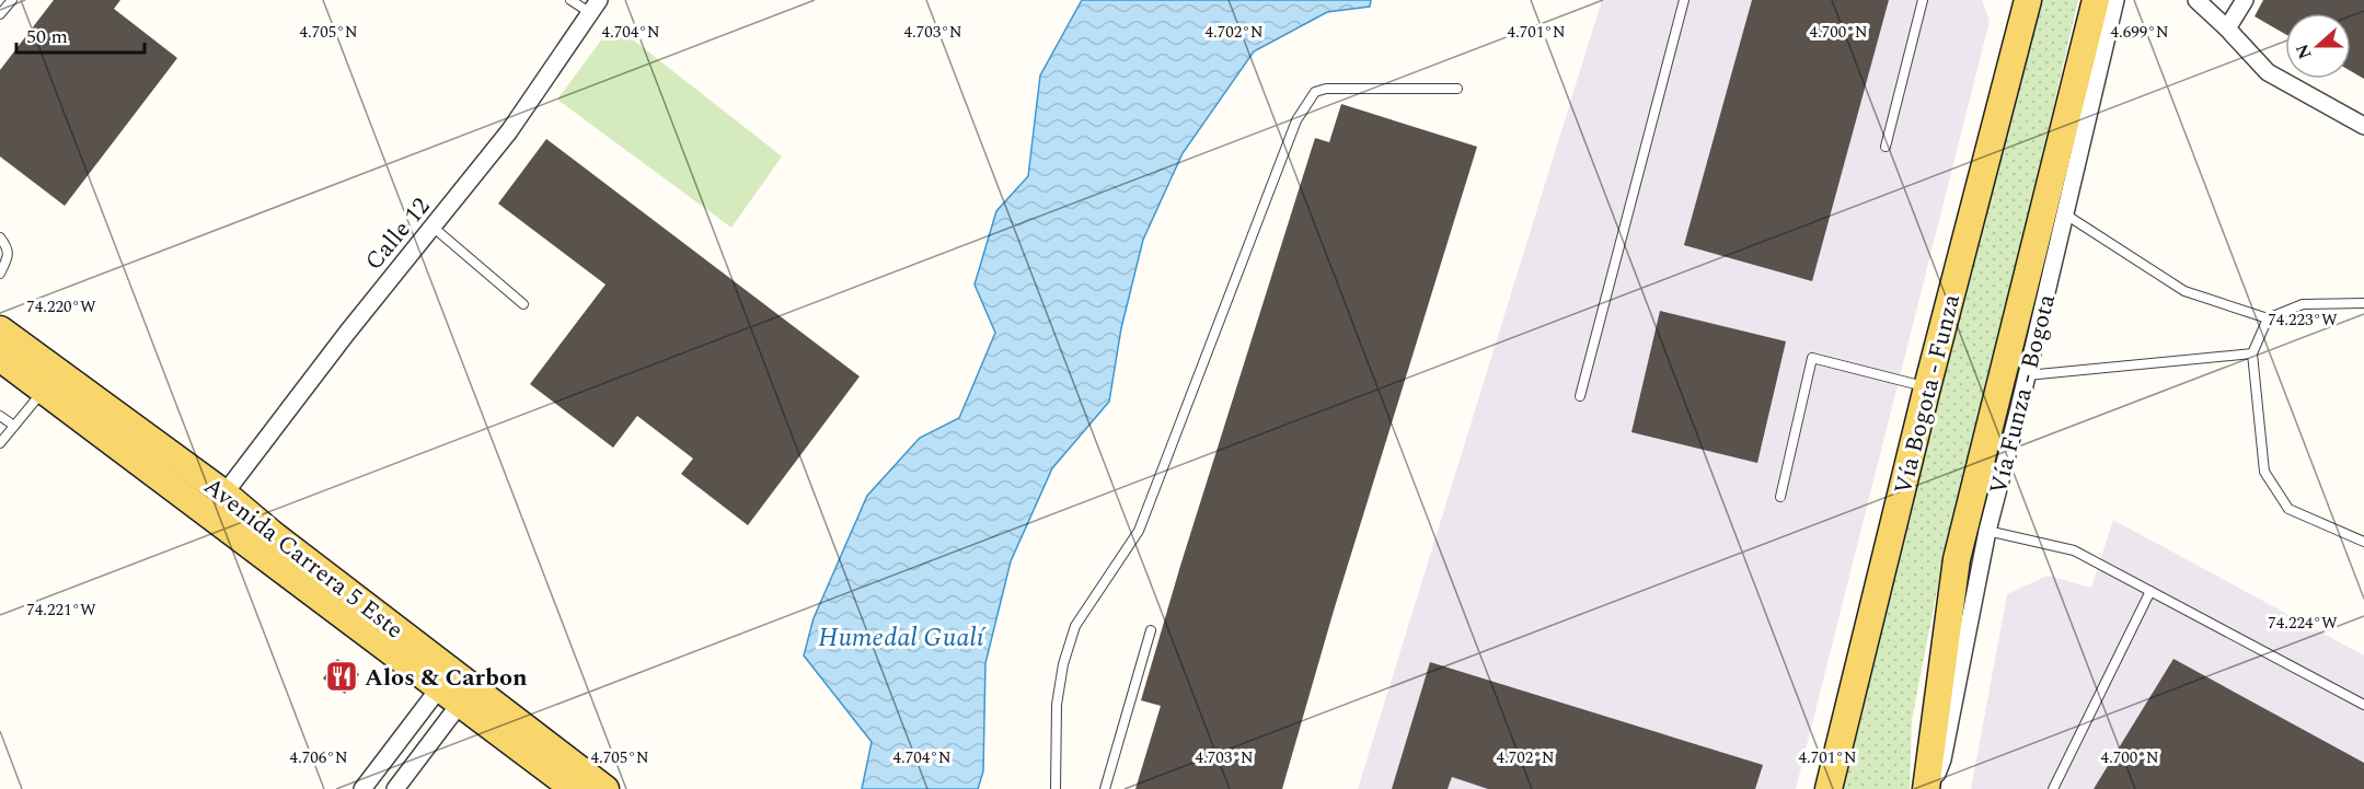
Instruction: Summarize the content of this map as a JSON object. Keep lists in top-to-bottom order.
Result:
{
  "streets": {
    "main road": ["Vía Bogota - Funza", "Vía Funza - Bogota", "Avenida Carrera 5 Este"],
    "street": ["Calle 12"]
  },
  "crossings": [
    ["Calle 12", "Avenida Carrera 5 Este"]
  ],
  "water": ["Humedal Gualí"],
  "places": {
    "restaurant": ["Alos & Carbon"]
  },
  "scale_bar": "50 m",
  "north": "left",
  "coordinates": [
    "4.705°N",
    "4.704°N",
    "4.703°N",
    "4.702°N",
    "4.701°N",
    "4.700°N",
    "4.699°N",
    "74.220°W",
    "74.223°W",
    "74.221°W",
    "74.224°W",
    "4.706°N"
  ]
}
